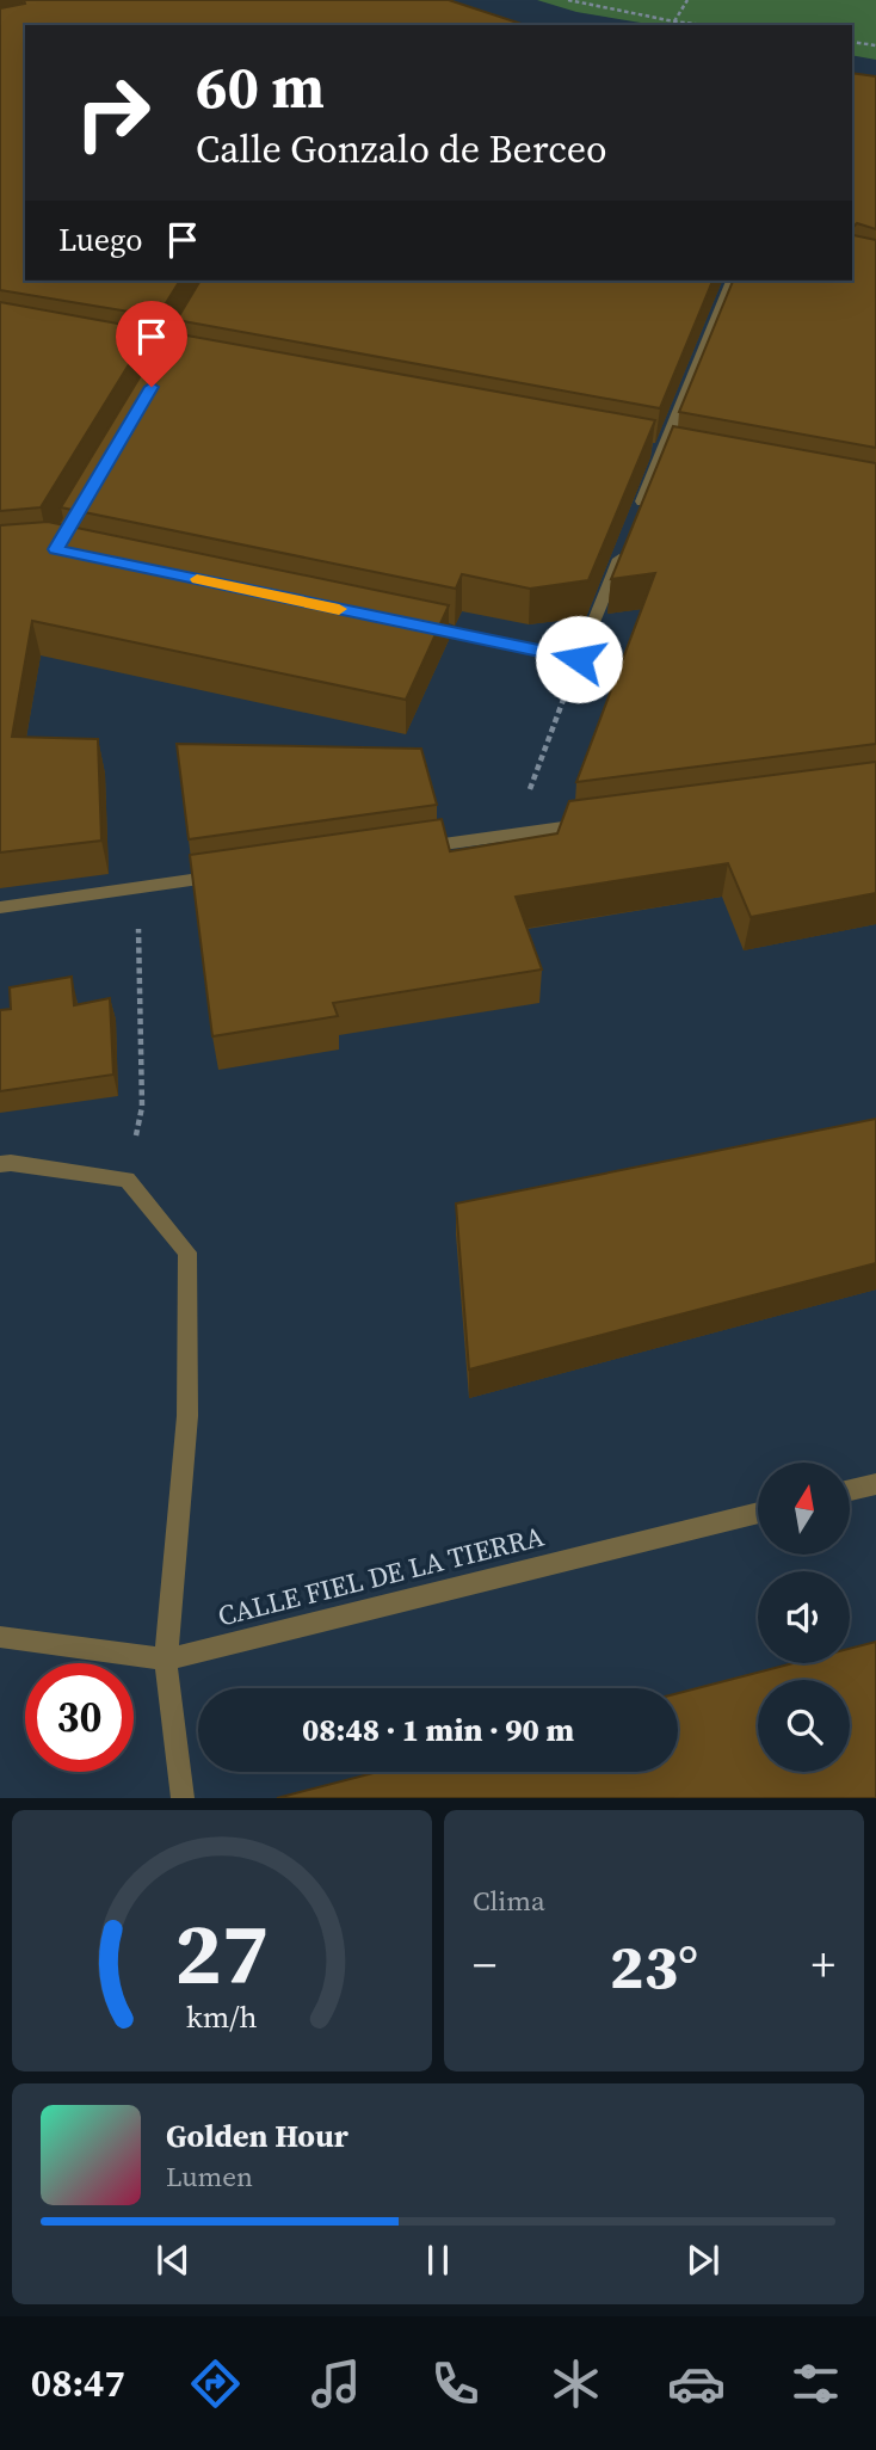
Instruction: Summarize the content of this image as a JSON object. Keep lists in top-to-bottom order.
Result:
{
  "streets": {
    "street": ["CALLE FIEL DE LA TIERRA"]
  },
  "north": "top",
  "page": {
    "turn": ["60 m", "Calle Gonzalo de Berceo"],
    "then": "Luego",
    "limit": "30",
    "trip": "08:48 · 1 min · 90 m",
    "tile": "Clima",
    "heat": ["−", "23°", "+"],
    "song": ["Golden Hour", "Lumen"],
    "tabs": "08:47",
    "gauge": ["27", "km/h"]
  }
}
